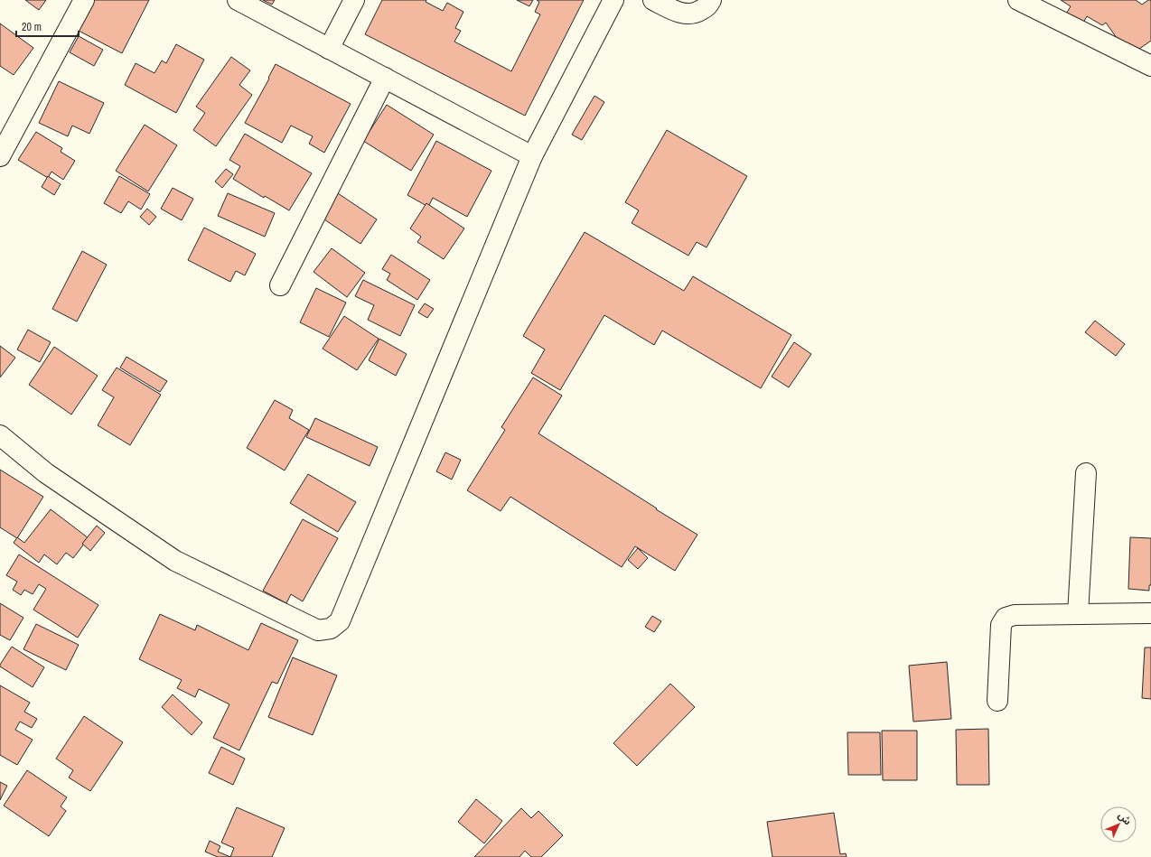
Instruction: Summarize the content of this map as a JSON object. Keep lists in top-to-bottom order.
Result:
{
  "scale_bar": "20 m",
  "north": "top right"
}
